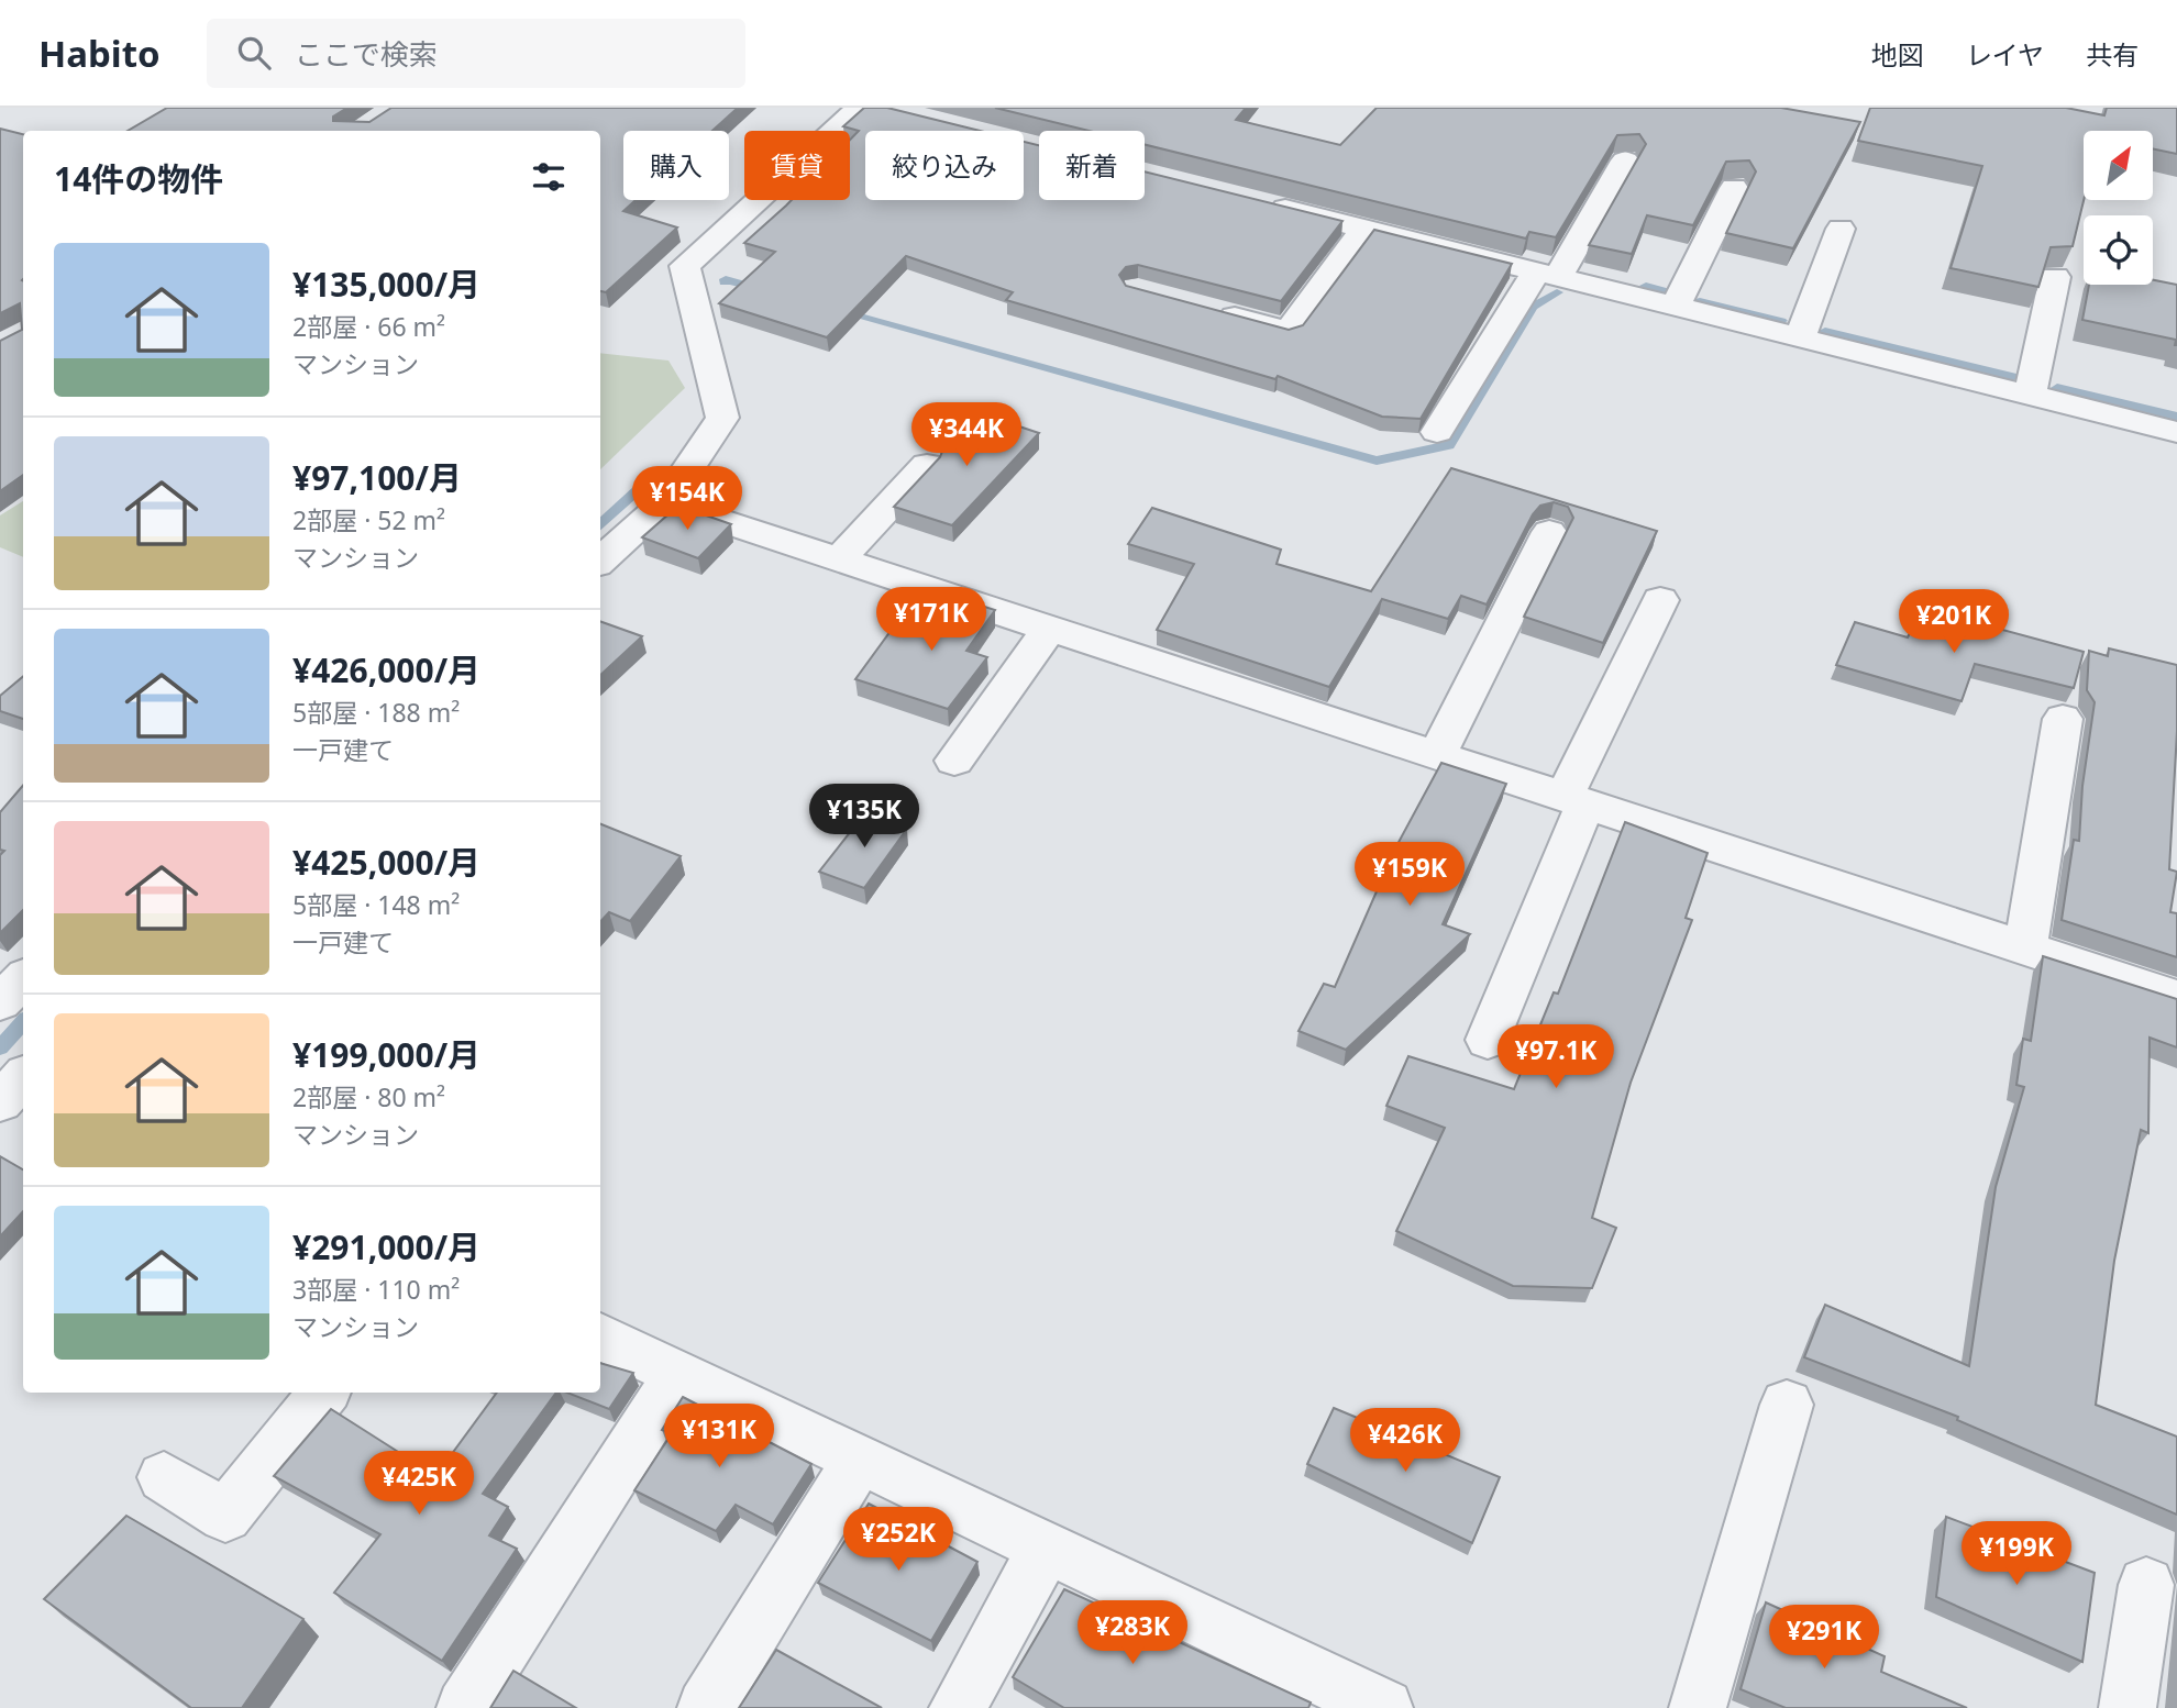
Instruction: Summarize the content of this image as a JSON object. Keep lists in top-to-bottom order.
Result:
{
  "north": "top right",
  "page": {
    "header": "Habito",
    "search": "ここで検索",
    "nav": ["地図", "レイヤ", "共有"],
    "chip": [
      "購入",
      "賃貸",
      "絞り込み",
      "新着"
    ],
    "heading": "14件の物件",
    "list": [
      {
        "name": "¥135,000/月",
        "note": "2部屋 · 66 m² · マンション"
      },
      {
        "name": "¥97,100/月",
        "note": "2部屋 · 52 m² · マンション"
      },
      {
        "name": "¥426,000/月",
        "note": "5部屋 · 188 m² · 一戸建て"
      },
      {
        "name": "¥425,000/月",
        "note": "5部屋 · 148 m² · 一戸建て"
      },
      {
        "name": "¥199,000/月",
        "note": "2部屋 · 80 m² · マンション"
      },
      {
        "name": "¥291,000/月",
        "note": "3部屋 · 110 m² · マンション"
      }
    ],
    "price": [
      "¥344K",
      "¥154K",
      "¥171K",
      "¥201K",
      "¥135K",
      "¥159K",
      "¥97.1K",
      "¥131K",
      "¥426K",
      "¥425K",
      "¥252K",
      "¥199K",
      "¥283K",
      "¥291K"
    ]
  }
}
